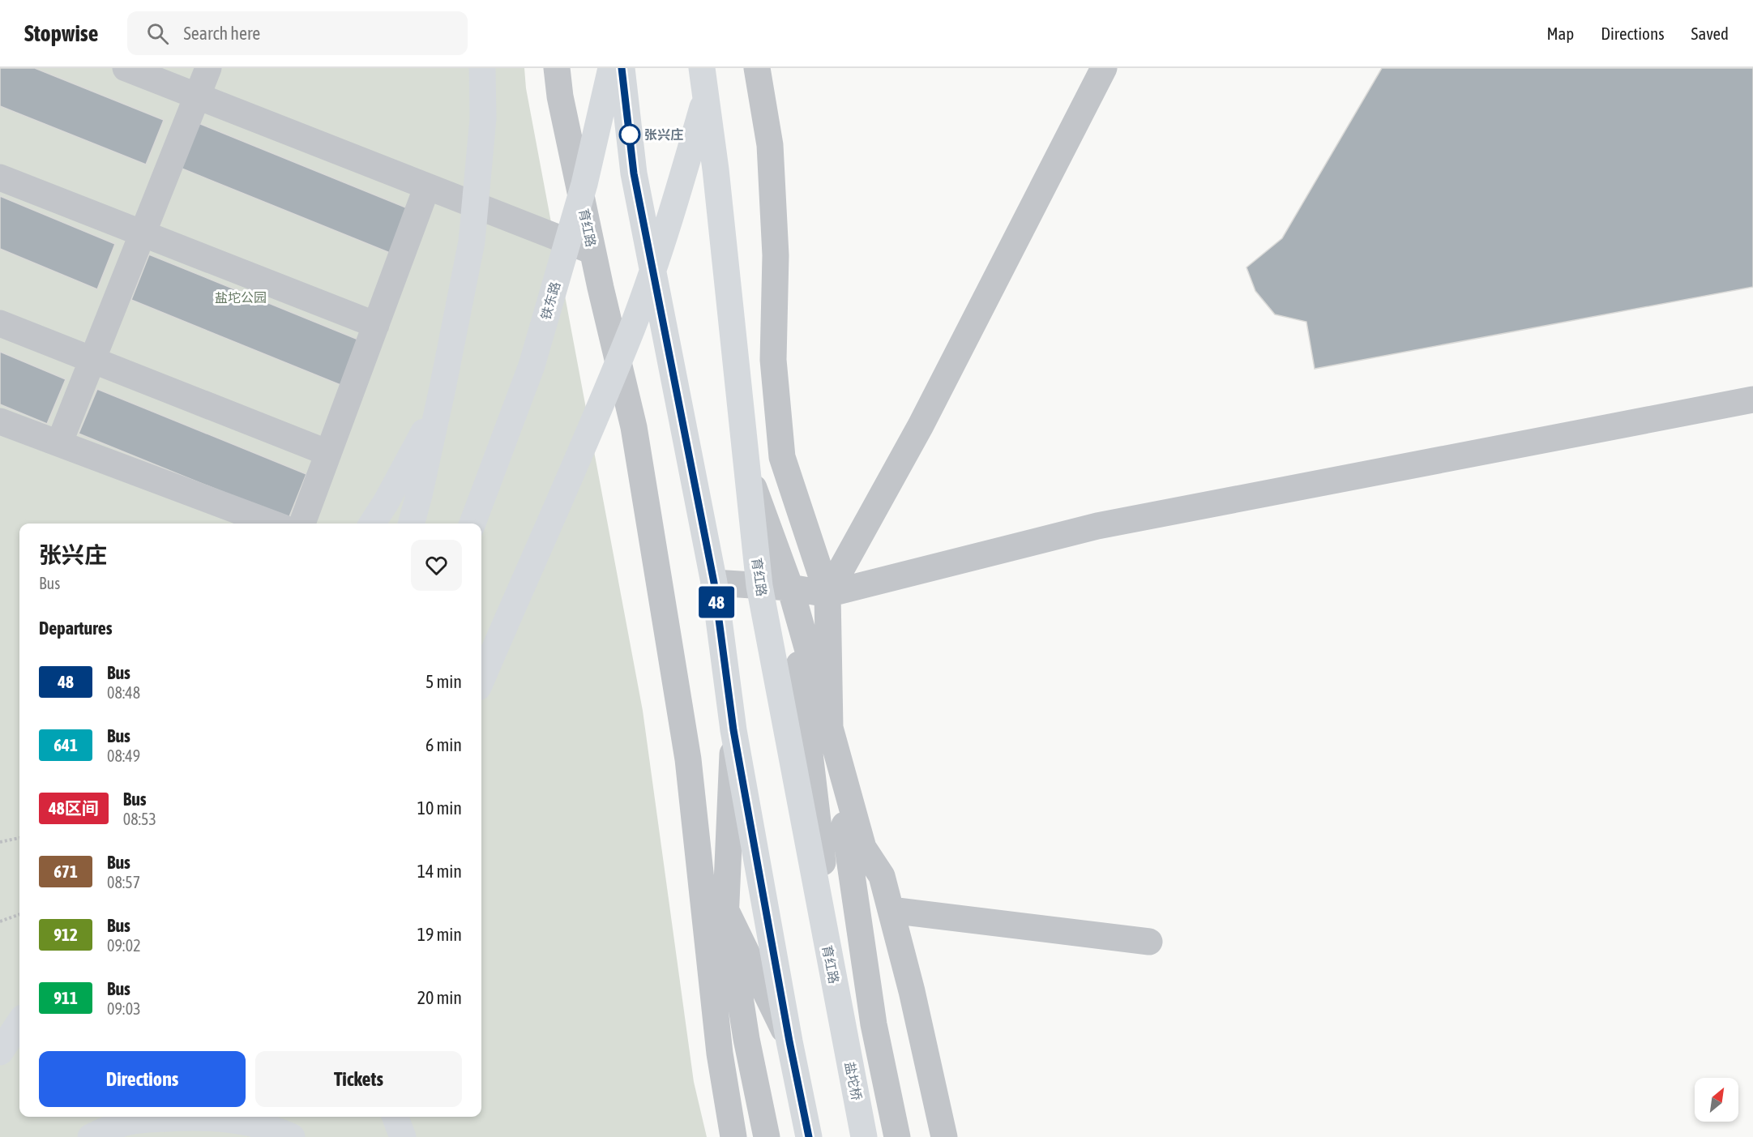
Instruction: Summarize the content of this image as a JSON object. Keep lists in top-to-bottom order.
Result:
{
  "streets": {
    "highway": ["育红路", "铁东路", "盐坨桥"]
  },
  "crossings": [
    ["育红路", "盐坨桥"]
  ],
  "parks": ["盐坨公园"],
  "places": ["张兴庄"],
  "lines": ["bus line 48"],
  "north": "top right",
  "page": {
    "header": "Stopwise",
    "search": "Search here",
    "nav": ["Map", "Directions", "Saved"],
    "on_map": "48",
    "heading": [
      ["张兴庄", "Bus"],
      "Departures"
    ],
    "list": [
      {
        "mark": "48",
        "name": "Bus",
        "note": "08:48",
        "value": "5 min"
      },
      {
        "mark": "641",
        "name": "Bus",
        "note": "08:49",
        "value": "6 min"
      },
      {
        "mark": "48区间",
        "name": "Bus",
        "note": "08:53",
        "value": "10 min"
      },
      {
        "mark": "671",
        "name": "Bus",
        "note": "08:57",
        "value": "14 min"
      },
      {
        "mark": "912",
        "name": "Bus",
        "note": "09:02",
        "value": "19 min"
      },
      {
        "mark": "911",
        "name": "Bus",
        "note": "09:03",
        "value": "20 min"
      }
    ],
    "buttons": ["Directions", "Tickets"]
  }
}
